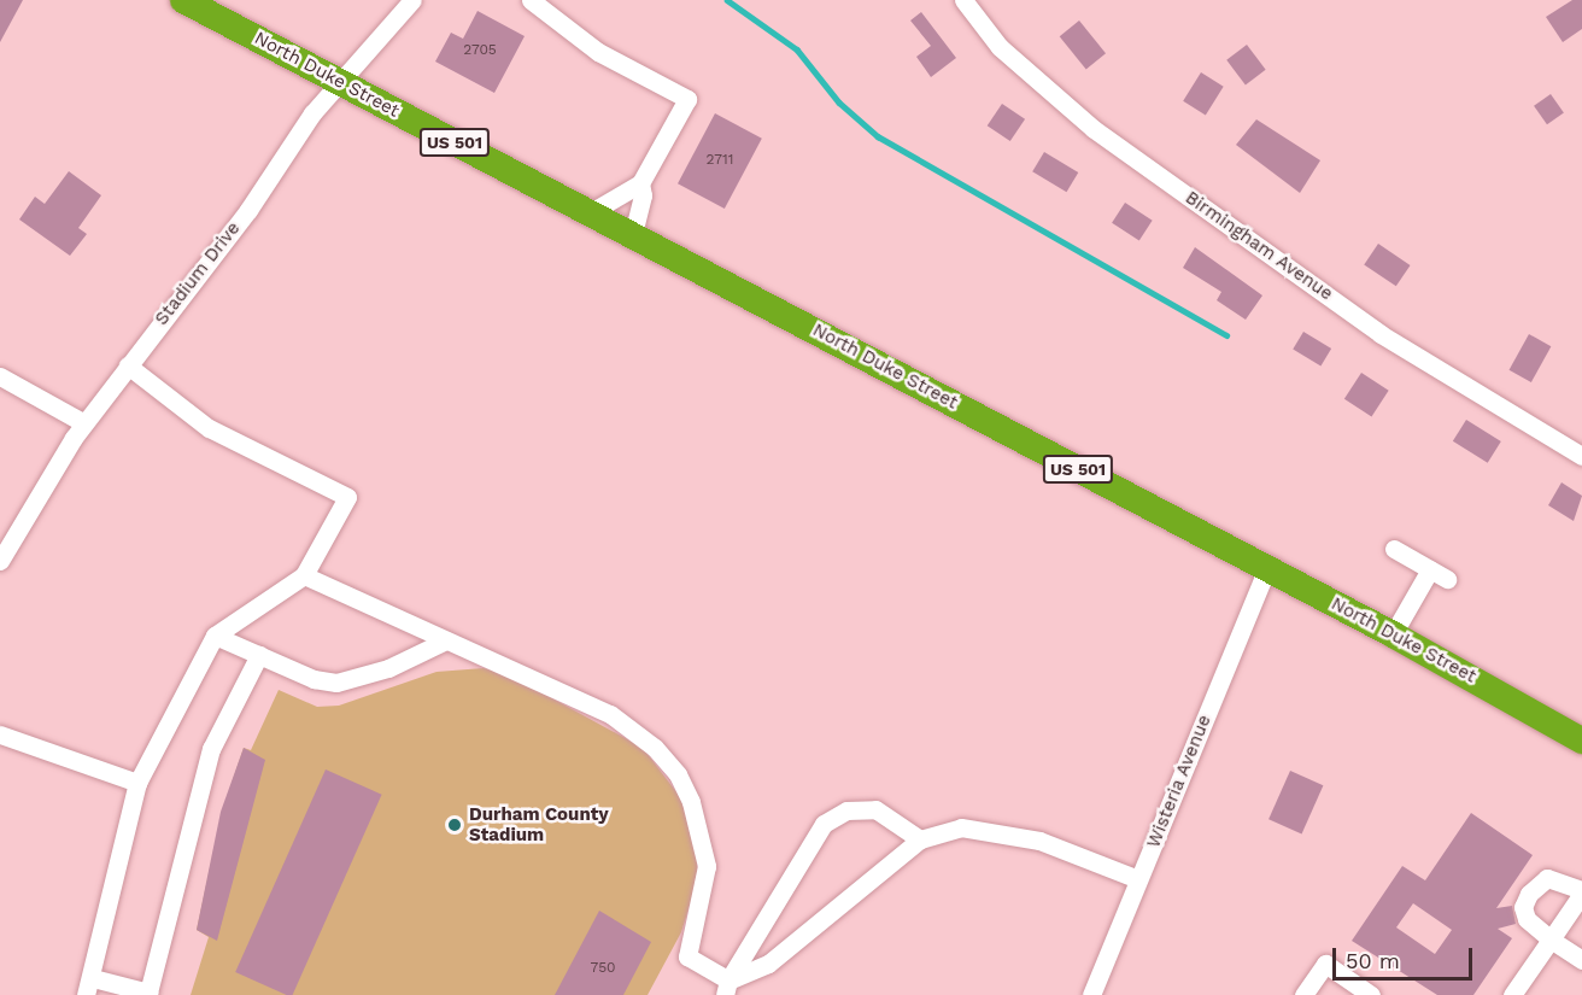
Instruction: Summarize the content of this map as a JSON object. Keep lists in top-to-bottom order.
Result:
{
  "streets": {
    "highway": ["North Duke Street", "US 501"],
    "street": ["Birmingham Avenue", "Stadium Drive", "Wisteria Avenue"]
  },
  "crossings": [
    ["North Duke Street", "Stadium Drive"],
    ["North Duke Street", "Wisteria Avenue"]
  ],
  "places": ["Durham County Stadium"],
  "house_numbers": ["2705", "2711", "750"],
  "scale_bar": "50 m"
}
